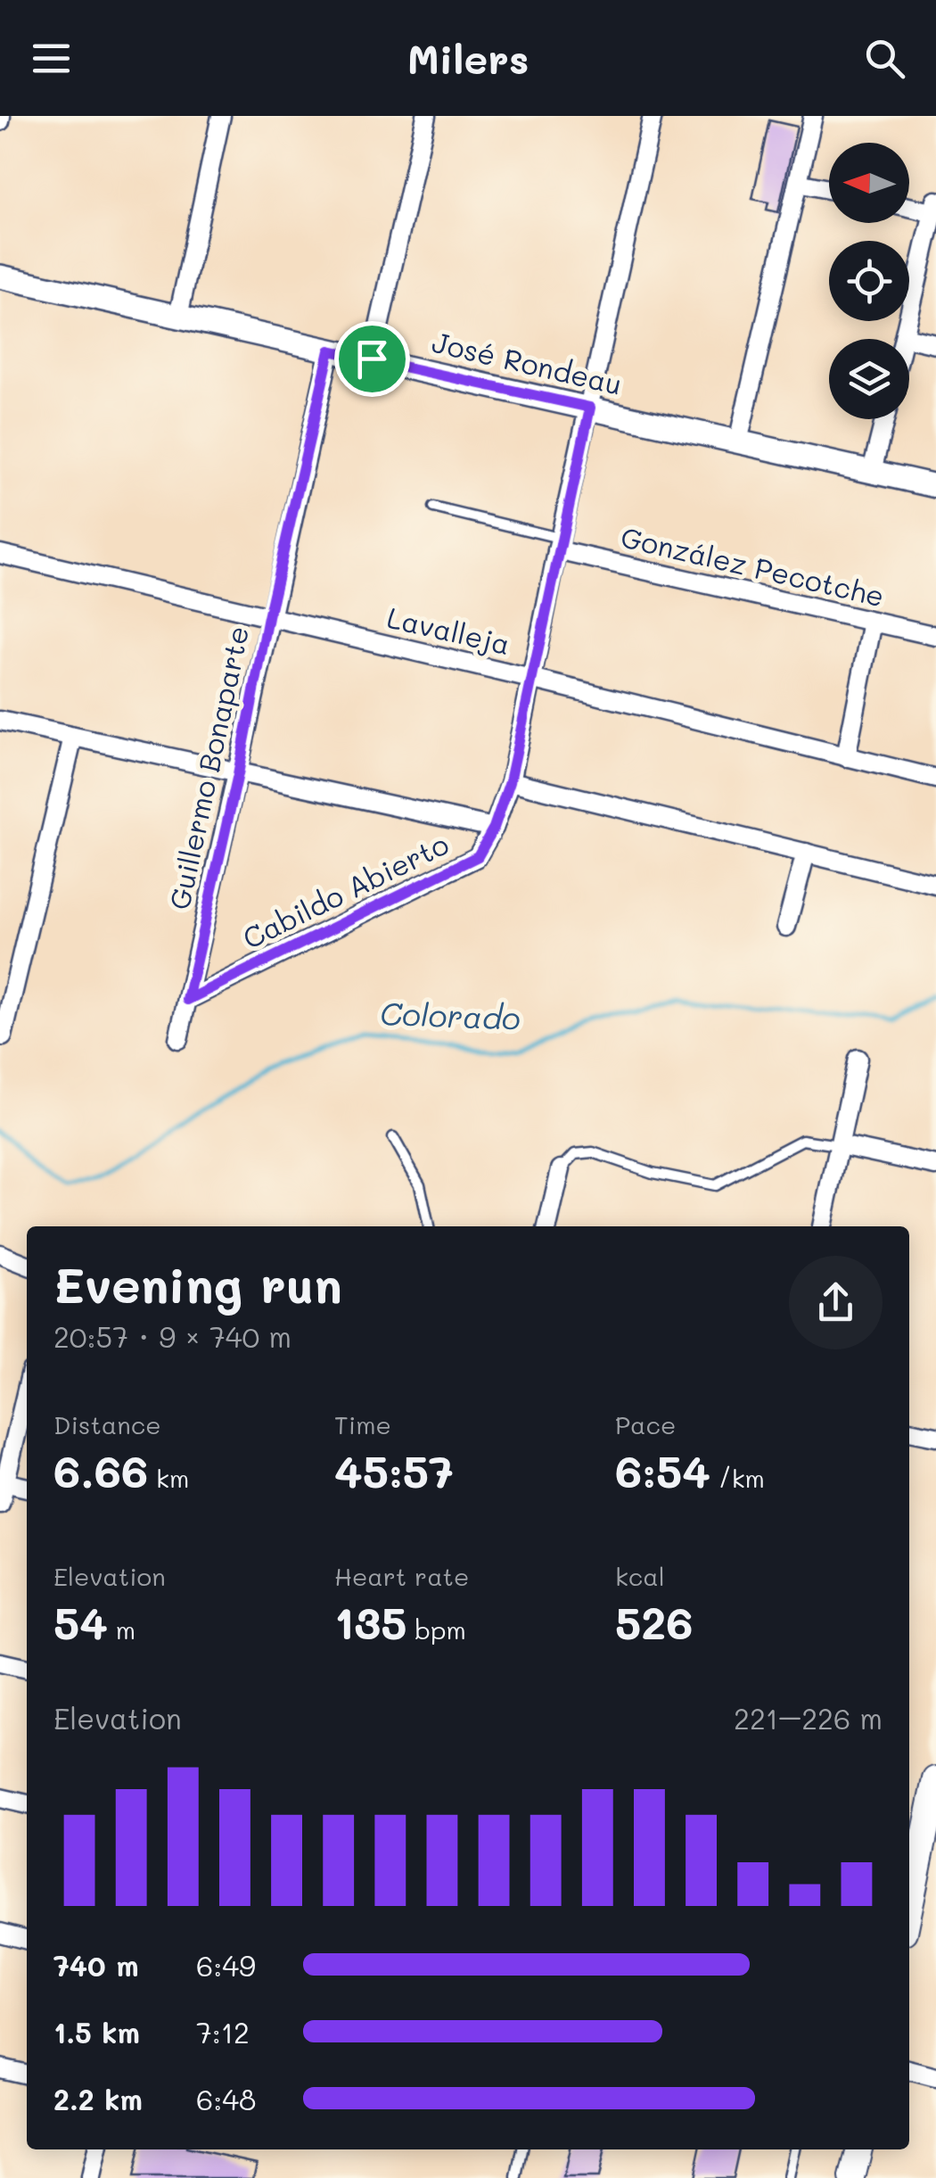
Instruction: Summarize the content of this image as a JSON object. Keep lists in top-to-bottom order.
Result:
{
  "streets": {
    "street": [
      "José Rondeau",
      "González Pecotche",
      "Lavalleja",
      "Guillermo Bonaparte",
      "Cabildo Abierto"
    ]
  },
  "crossings": [
    ["José Rondeau", "Guillermo Bonaparte"],
    ["Lavalleja", "Guillermo Bonaparte"],
    ["Guillermo Bonaparte", "Cabildo Abierto"]
  ],
  "water": ["Colorado"],
  "north": "left",
  "page": {
    "header": "Milers",
    "heading": ["Evening run", "20:57 · 9 × 740 m"],
    "stats": [
      ["Distance", "6.66 km"],
      ["Time", "45:57"],
      ["Pace", "6:54 /km"],
      ["Elevation", "54 m"],
      ["Heart rate", "135 bpm"],
      ["kcal", "526"]
    ],
    "chart": ["Elevation", "221–226 m"],
    "list": [
      {
        "name": "740 m",
        "note": "6:49"
      },
      {
        "name": "1.5 km",
        "note": "7:12"
      },
      {
        "name": "2.2 km",
        "note": "6:48"
      }
    ]
  }
}
